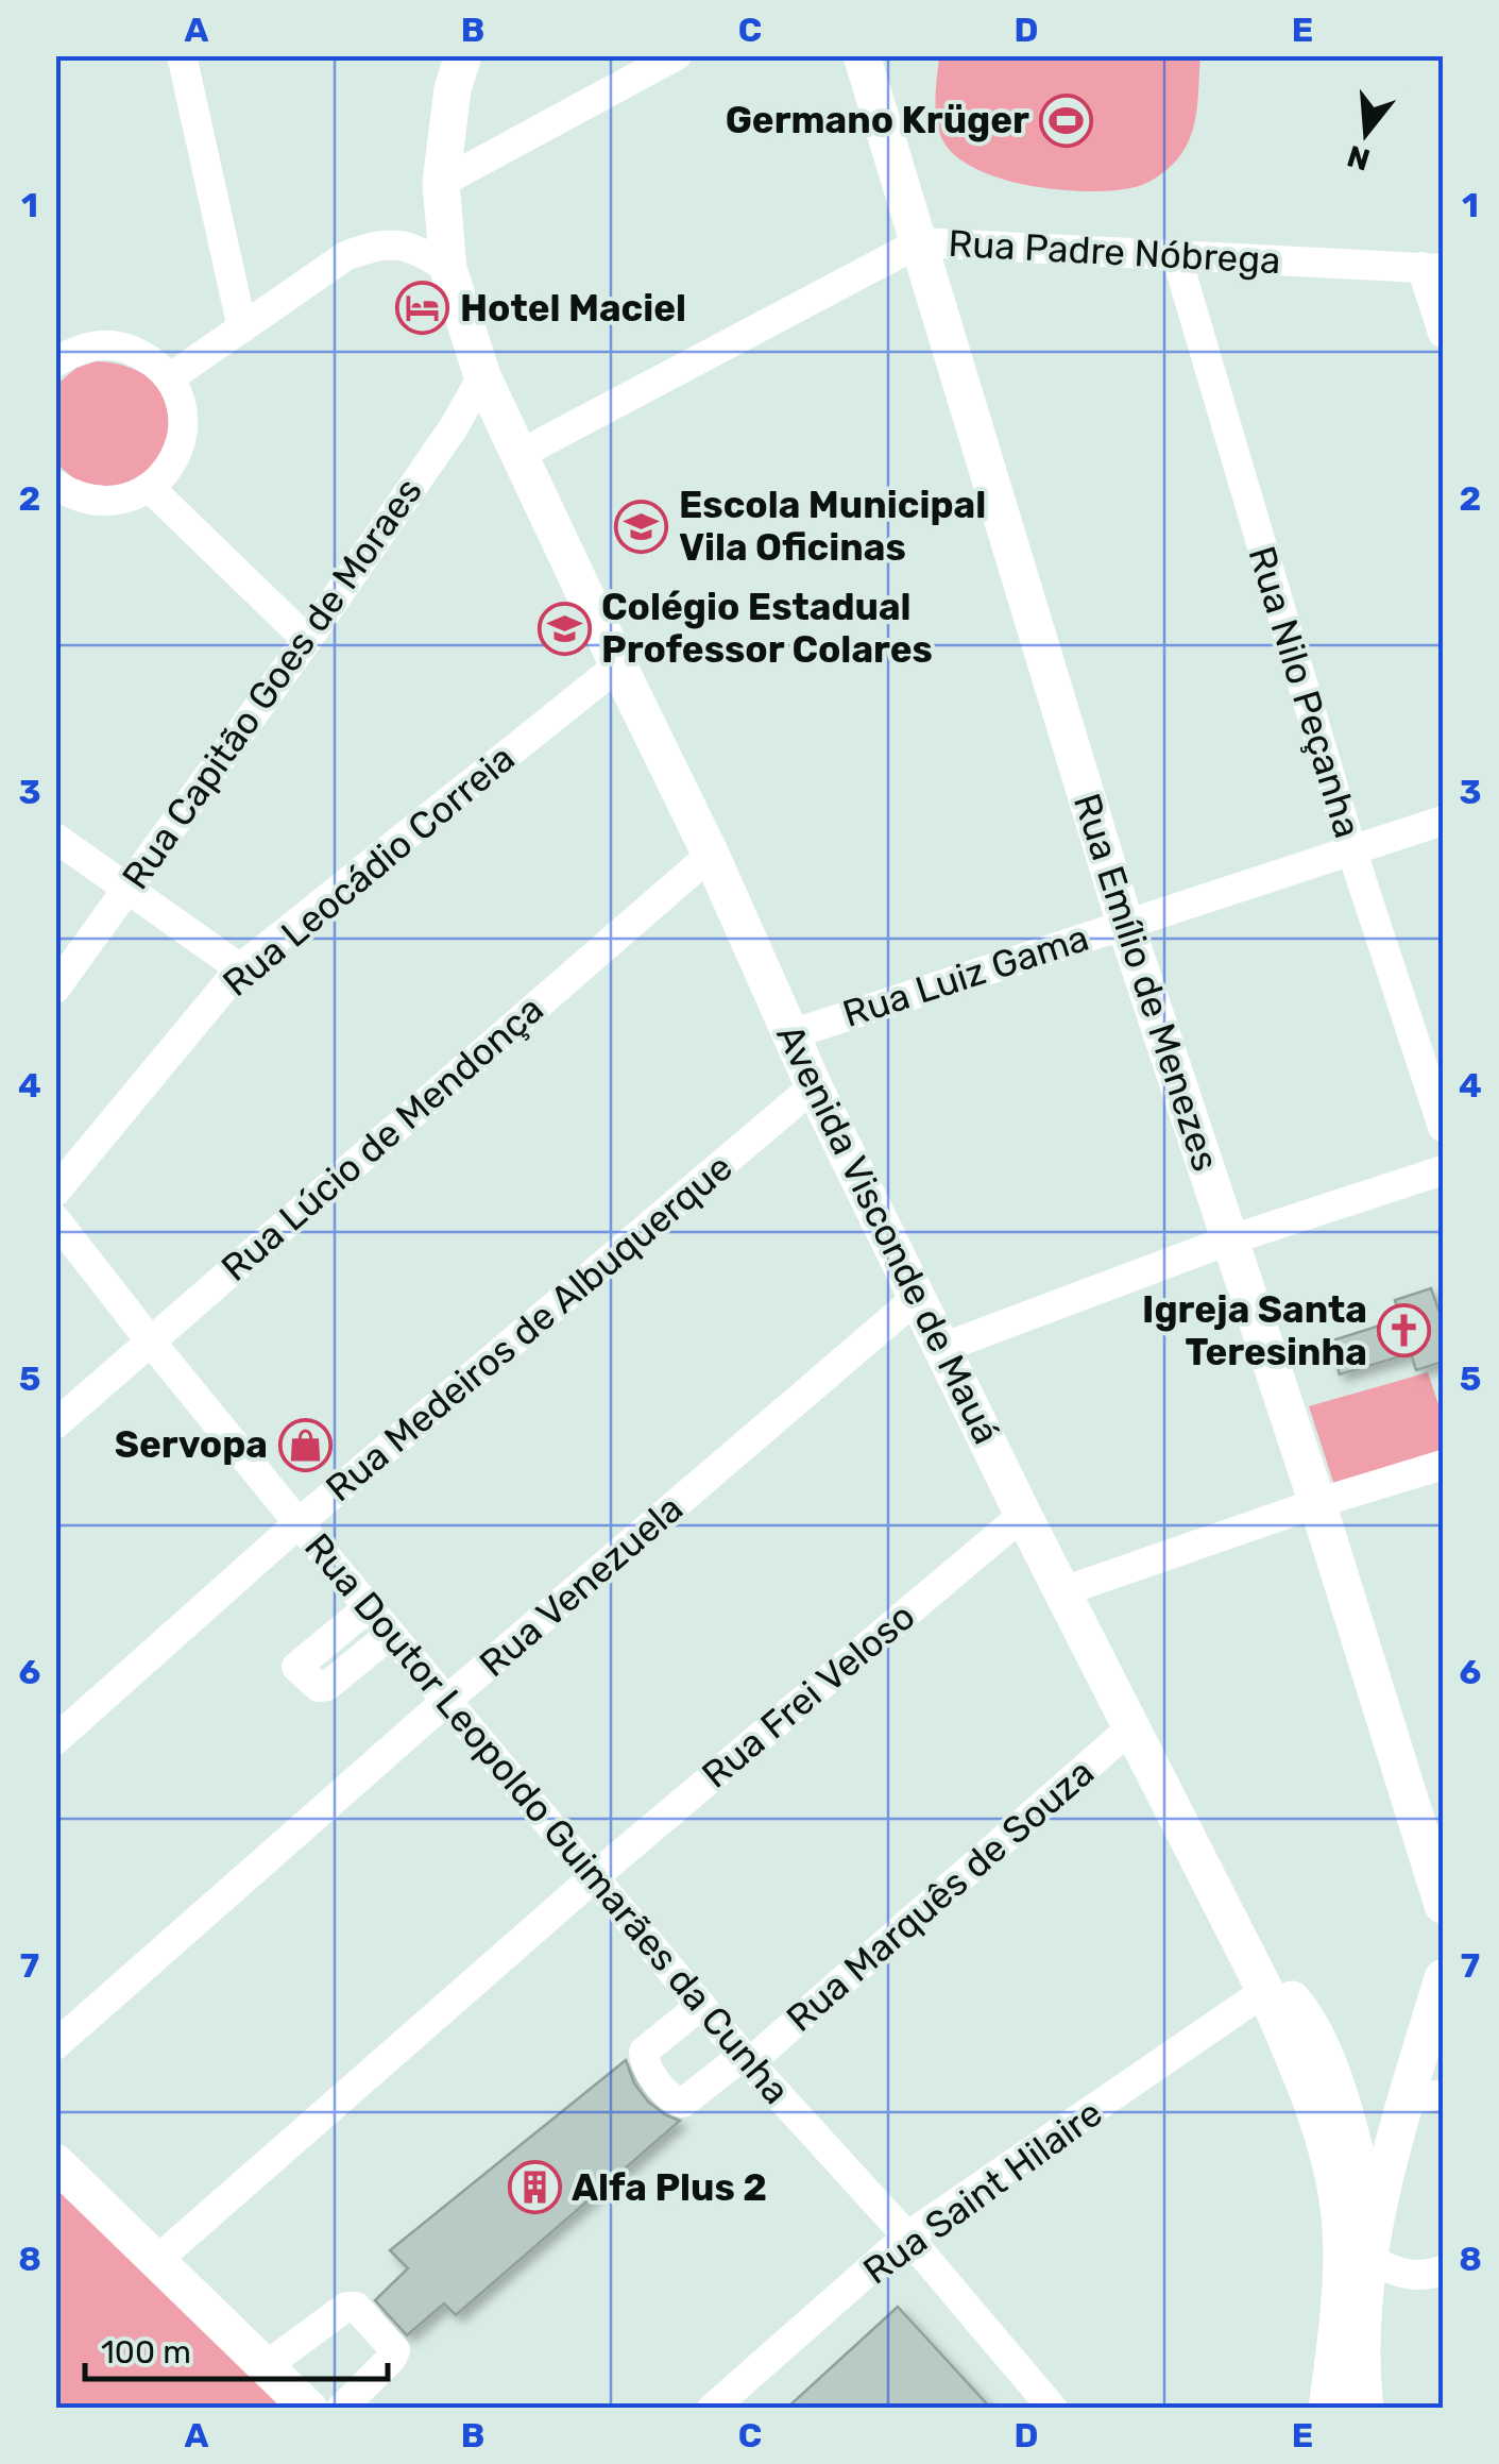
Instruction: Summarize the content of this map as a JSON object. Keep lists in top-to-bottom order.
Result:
{
  "streets": {
    "main road": ["Rua Emílio de Menezes", "Avenida Visconde de Mauá"],
    "street": [
      "Rua Padre Nóbrega",
      "Rua Capitão Goes de Moraes",
      "Rua Nilo Peçanha",
      "Rua Leocádio Correia",
      "Rua Luiz Gama",
      "Rua Lúcio de Mendonça",
      "Rua Medeiros de Albuquerque",
      "Rua Venezuela",
      "Rua Frei Veloso",
      "Rua Doutor Leopoldo Guimarães da Cunha",
      "Rua Marquês de Souza",
      "Rua Saint Hilaire"
    ]
  },
  "crossings": [
    ["Rua Padre Nóbrega", "Rua Nilo Peçanha"],
    ["Rua Padre Nóbrega", "Rua Emílio de Menezes"],
    ["Rua Padre Nóbrega", "Avenida Visconde de Mauá"],
    ["Rua Capitão Goes de Moraes", "Avenida Visconde de Mauá"],
    ["Rua Nilo Peçanha", "Rua Luiz Gama"],
    ["Rua Leocádio Correia", "Avenida Visconde de Mauá"],
    ["Rua Luiz Gama", "Rua Emílio de Menezes"],
    ["Rua Luiz Gama", "Avenida Visconde de Mauá"],
    ["Rua Lúcio de Mendonça", "Avenida Visconde de Mauá"],
    ["Rua Lúcio de Mendonça", "Rua Doutor Leopoldo Guimarães da Cunha"],
    ["Avenida Visconde de Mauá", "Rua Medeiros de Albuquerque"],
    ["Avenida Visconde de Mauá", "Rua Venezuela"],
    ["Avenida Visconde de Mauá", "Rua Frei Veloso"],
    ["Avenida Visconde de Mauá", "Rua Marquês de Souza"],
    ["Avenida Visconde de Mauá", "Rua Saint Hilaire"],
    ["Rua Medeiros de Albuquerque", "Rua Doutor Leopoldo Guimarães da Cunha"],
    ["Rua Venezuela", "Rua Doutor Leopoldo Guimarães da Cunha"],
    ["Rua Frei Veloso", "Rua Doutor Leopoldo Guimarães da Cunha"],
    ["Rua Doutor Leopoldo Guimarães da Cunha", "Rua Marquês de Souza"],
    ["Rua Doutor Leopoldo Guimarães da Cunha", "Rua Saint Hilaire"]
  ],
  "places": {
    "sports": ["Germano Krüger"],
    "hotel": ["Hotel Maciel"],
    "school or university": ["Escola Municipal Vila Oficinas", "Colégio Estadual Professor Colares"],
    "church": ["Igreja Santa Teresinha"],
    "shop": ["Servopa"],
    "building": ["Alfa Plus 2"]
  },
  "scale_bar": "100 m",
  "north": "bottom",
  "grid": {
    "columns": [
      "A",
      "B",
      "C",
      "D",
      "E"
    ],
    "rows": [
      "1",
      "2",
      "3",
      "4",
      "5",
      "6",
      "7",
      "8"
    ]
  }
}
